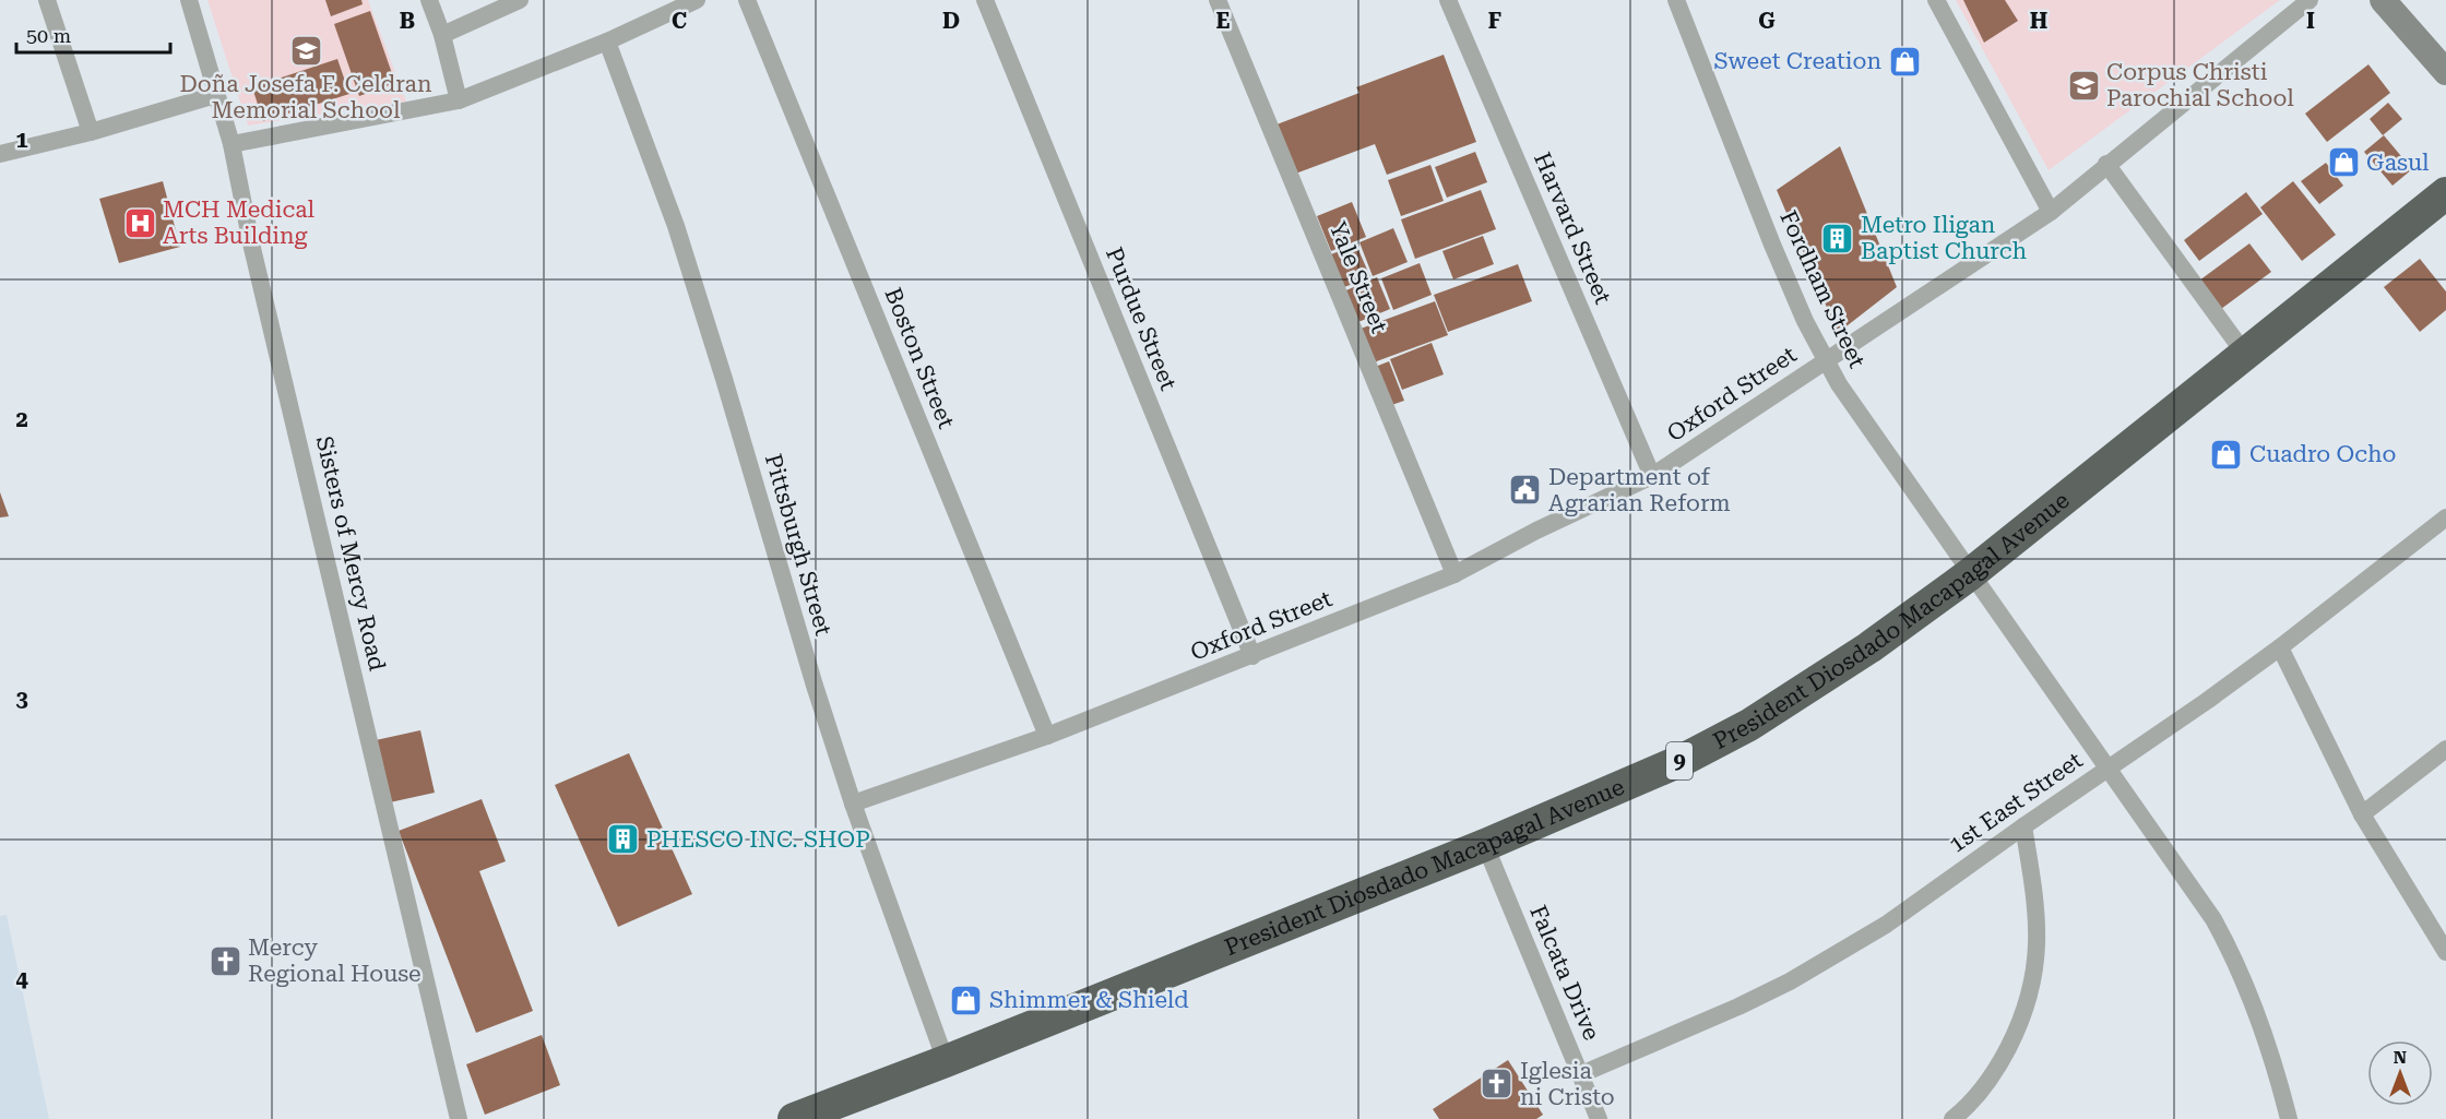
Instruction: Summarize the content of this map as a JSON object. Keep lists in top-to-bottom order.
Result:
{
  "streets": {
    "highway": ["President Diosdado Macapagal Avenue", "9"],
    "street": [
      "Harvard Street",
      "Yale Street",
      "Fordham Street",
      "Purdue Street",
      "Boston Street",
      "Oxford Street",
      "Pittsburgh Street",
      "Sisters of Mercy Road",
      "1st East Street",
      "Falcata Drive"
    ]
  },
  "crossings": [
    ["Harvard Street", "Oxford Street"],
    ["Yale Street", "Oxford Street"],
    ["Fordham Street", "Oxford Street"],
    ["Fordham Street", "President Diosdado Macapagal Avenue"],
    ["Fordham Street", "1st East Street"],
    ["Purdue Street", "Oxford Street"],
    ["Boston Street", "Oxford Street"],
    ["Oxford Street", "Pittsburgh Street"],
    ["Pittsburgh Street", "President Diosdado Macapagal Avenue"],
    ["President Diosdado Macapagal Avenue", "Falcata Drive"],
    ["1st East Street", "Falcata Drive"]
  ],
  "places": {
    "school or university": ["Doña Josefa F. Celdran Memorial School", "Corpus Christi Parochial School"],
    "shop": [
      "Sweet Creation",
      "Gasul",
      "Cuadro Ocho",
      "Shimmer & Shield"
    ],
    "hospital": ["MCH Medical Arts Building"],
    "building": ["Metro Iligan Baptist Church", "PHESCO INC. SHOP"],
    "public building": ["Department of Agrarian Reform"],
    "church": ["Mercy Regional House", "Iglesia ni Cristo"]
  },
  "scale_bar": "50 m",
  "north": "top",
  "grid": {
    "columns": [
      "B",
      "C",
      "D",
      "E",
      "F",
      "G",
      "H",
      "I"
    ],
    "rows": [
      "1",
      "2",
      "3",
      "4"
    ]
  }
}
